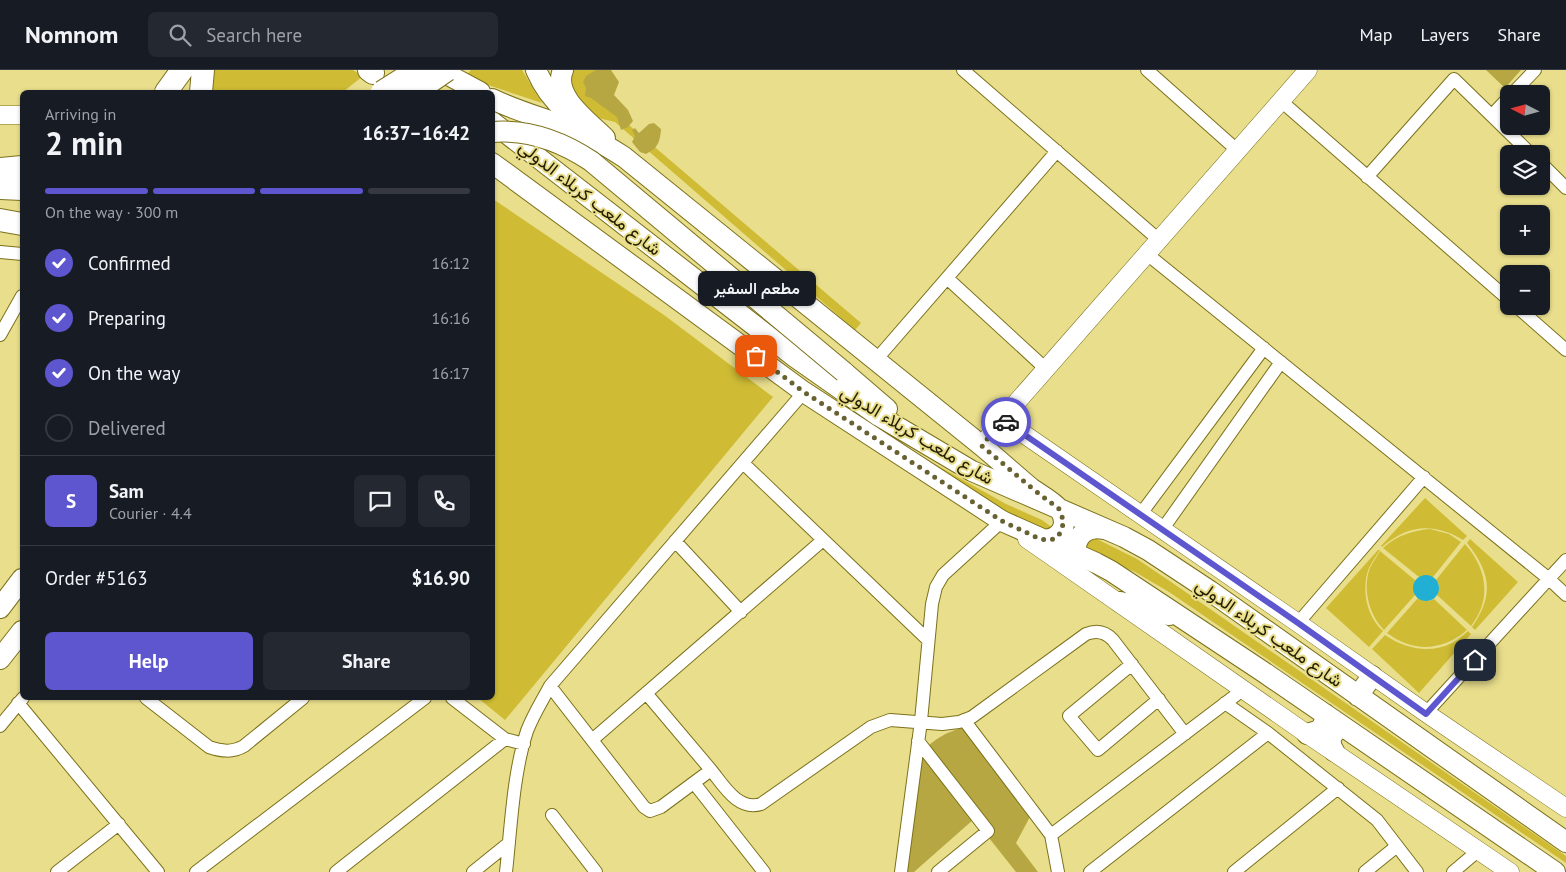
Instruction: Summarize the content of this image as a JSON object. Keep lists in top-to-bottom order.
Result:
{
  "streets": {
    "main road": ["شارع ملعب كربلاء الدولي"]
  },
  "places": ["مطعم السفير"],
  "north": "left",
  "page": {
    "header": "Nomnom",
    "search": "Search here",
    "nav": ["Map", "Layers", "Share"],
    "map_buttons": ["+", "−"],
    "heading": ["2 min", "Arriving in", "16:37–16:42"],
    "panel": [
      "Sam",
      "Courier · 4.4",
      "Order #5163",
      "$16.90"
    ],
    "bar": "On the way · 300 m",
    "list": [
      ["Confirmed", "16:12"],
      ["Preparing", "16:16"],
      ["On the way", "16:17"],
      "Delivered"
    ],
    "bubble": "مطعم السفير",
    "round": "S",
    "buttons": ["Help", "Share"]
  }
}
